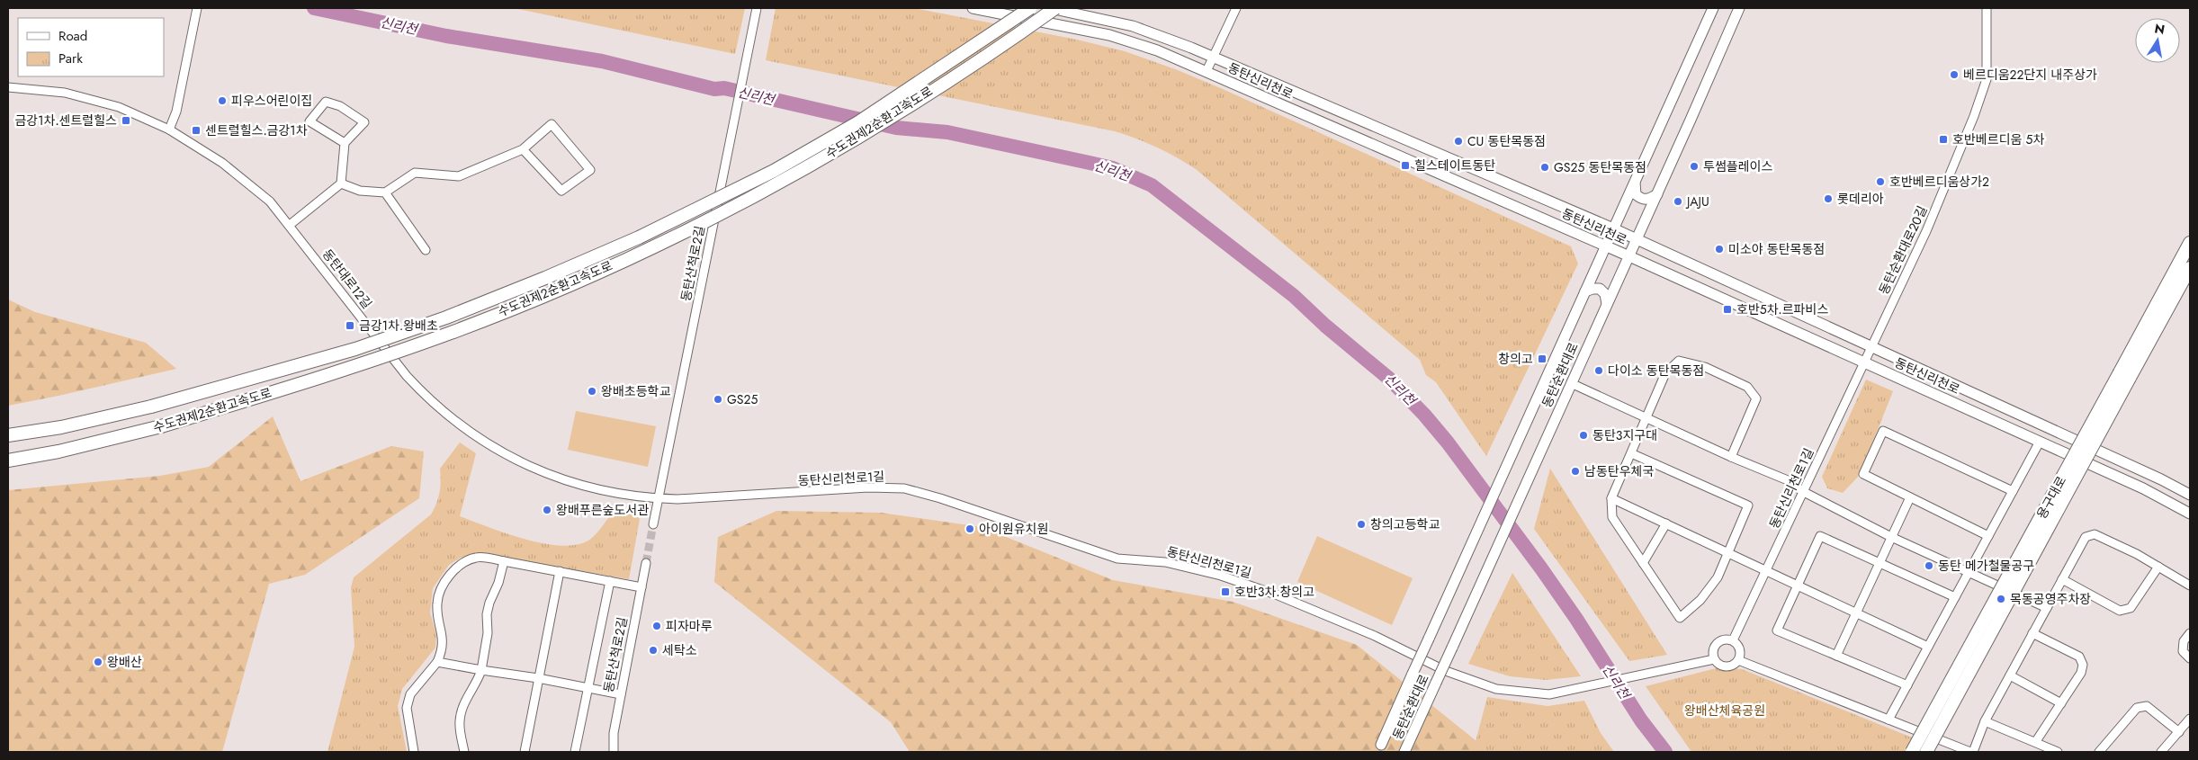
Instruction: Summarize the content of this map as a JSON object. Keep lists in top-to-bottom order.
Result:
{
  "streets": {
    "highway": ["수도권제2순환고속도로", "용구대로"],
    "main road": ["동탄신리천로", "동탄순환대로"],
    "street": [
      "동탄순환대로20길",
      "동탄산척로2길",
      "동탄대로12길",
      "동탄신리천로1길"
    ]
  },
  "crossings": [
    ["동탄신리천로", "동탄순환대로20길"],
    ["동탄신리천로", "동탄순환대로"],
    ["동탄신리천로", "동탄신리천로1길"],
    ["동탄순환대로20길", "동탄신리천로1길"],
    ["동탄산척로2길", "동탄대로12길"],
    ["동탄산척로2길", "동탄신리천로1길"],
    ["동탄대로12길", "동탄신리천로1길"]
  ],
  "water": ["신리천"],
  "parks": ["왕배산체육공원"],
  "places": {
    "other": [
      "베르디움22단지 내주상가",
      "피우스어린이집",
      "CU 동탄목동점",
      "투썸플레이스",
      "GS25 동탄목동점",
      "호반베르디움상가2",
      "롯데리아",
      "JAJU",
      "미소야 동탄목동점",
      "다이소 동탄목동점",
      "왕배초등학교",
      "GS25",
      "동탄3지구대",
      "남동탄우체국",
      "왕배푸른숲도서관",
      "창의고등학교",
      "아이원유치원",
      "동탄 메가철물공구",
      "목동공영주차장",
      "피자마루",
      "세탁소",
      "왕배산"
    ],
    "transit": [
      "금강1차.센트럴힐스",
      "센트럴힐스.금강1차",
      "호반베르디움 5차",
      "힐스테이트동탄",
      "호반5차.르파비스",
      "금강1차.왕배초",
      "창의고",
      "호반3차.창의고"
    ]
  },
  "legend": ["Road", "Park"],
  "north": "top"
}
